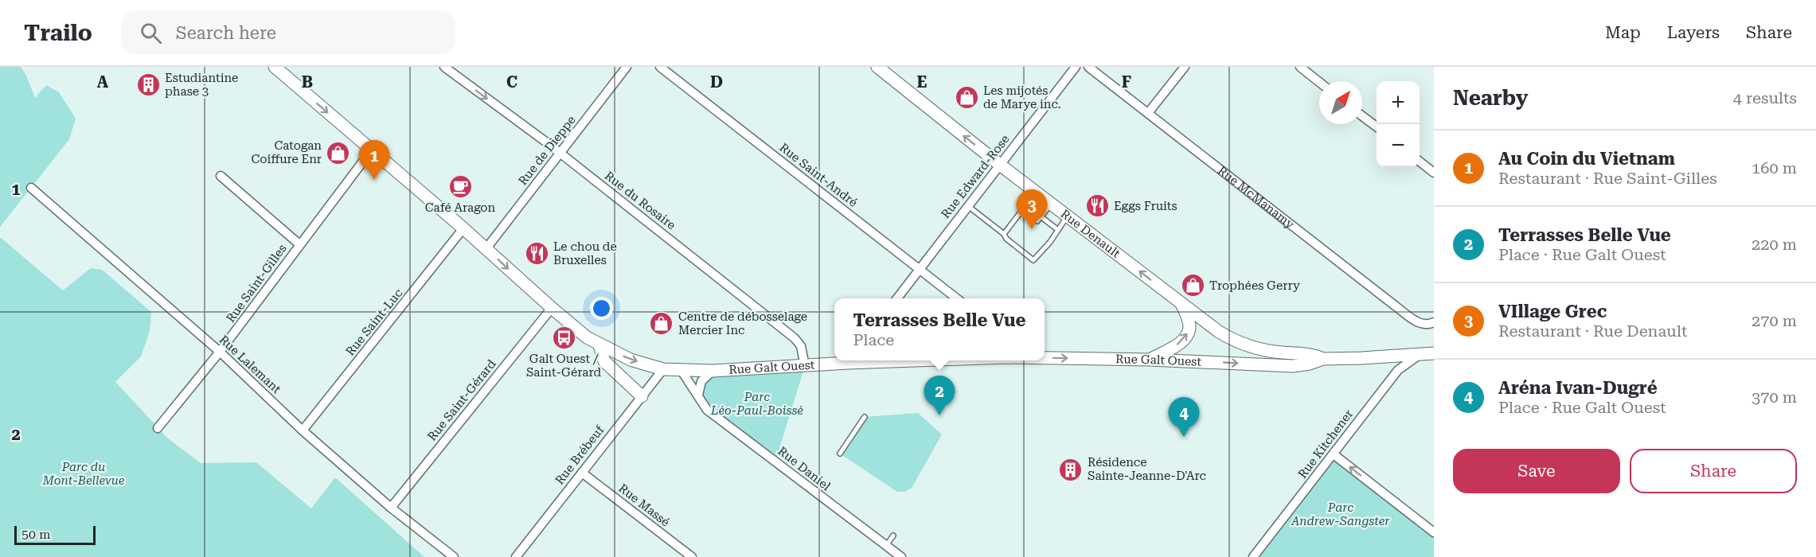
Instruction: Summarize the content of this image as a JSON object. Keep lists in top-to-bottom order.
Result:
{
  "streets": {
    "main road": ["Rue Denault", "Rue Galt Ouest"],
    "street": [
      "Rue de Dieppe",
      "Rue Saint-André",
      "Rue Edward-Rose",
      "Rue McManamy",
      "Rue du Rosaire",
      "Rue Saint-Gilles",
      "Rue Saint-Luc",
      "Rue Lalemant",
      "Rue Saint-Gérard",
      "Rue Kitchener",
      "Rue Brébeuf",
      "Rue Daniel",
      "Rue Massé"
    ]
  },
  "crossings": [
    ["Rue de Dieppe", "Rue du Rosaire"],
    ["Rue de Dieppe", "Rue Galt Ouest"],
    ["Rue Saint-André", "Rue Edward-Rose"],
    ["Rue Edward-Rose", "Rue Denault"],
    ["Rue du Rosaire", "Rue Galt Ouest"],
    ["Rue Denault", "Rue Galt Ouest"],
    ["Rue Saint-Gilles", "Rue Galt Ouest"],
    ["Rue Saint-Gilles", "Rue Lalemant"],
    ["Rue Saint-Luc", "Rue Galt Ouest"],
    ["Rue Saint-Luc", "Rue Lalemant"],
    ["Rue Galt Ouest", "Rue Saint-Gérard"],
    ["Rue Galt Ouest", "Rue Kitchener"],
    ["Rue Galt Ouest", "Rue Brébeuf"],
    ["Rue Galt Ouest", "Rue Daniel"],
    ["Rue Lalemant", "Rue Saint-Gérard"],
    ["Rue Brébeuf", "Rue Massé"]
  ],
  "one_way": ["Rue Denault", "Rue Galt Ouest"],
  "parks": ["Parc Léo-Paul-Boissé", "Parc du Mont-Bellevue", "Parc Andrew-Sangster"],
  "places": {
    "building": ["Estudiantine phase 3", "Résidence Sainte-Jeanne-D'Arc"],
    "shop": [
      "Les mijotés de Marye inc.",
      "Catogan Coiffure Enr",
      "Trophées Gerry",
      "Centre de débosselage Mercier Inc"
    ],
    "cafe": ["Café Aragon"],
    "restaurant": ["Eggs Fruits", "Le chou de Bruxelles"],
    "bus stop": ["Galt Ouest / Saint-Gérard"]
  },
  "scale_bar": "50 m",
  "north": "top right",
  "page": {
    "header": "Trailo",
    "search": "Search here",
    "nav": ["Map", "Layers", "Share"],
    "heading": ["Nearby", "4 results"],
    "map_buttons": ["+", "−"],
    "list": [
      {
        "mark": "1",
        "name": "Au Coin du Vietnam",
        "note": "Restaurant · Rue Saint-Gilles",
        "value": "160 m"
      },
      {
        "mark": "2",
        "name": "Terrasses Belle Vue",
        "note": "Place · Rue Galt Ouest",
        "value": "220 m"
      },
      {
        "mark": "3",
        "name": "VIllage Grec",
        "note": "Restaurant · Rue Denault",
        "value": "270 m"
      },
      {
        "mark": "4",
        "name": "Aréna Ivan-Dugré",
        "note": "Place · Rue Galt Ouest",
        "value": "370 m"
      }
    ],
    "pins": [
      "1",
      "3",
      "2",
      "4"
    ],
    "popup": ["Terrasses Belle Vue", "Place"],
    "buttons": ["Save", "Share"],
    "scale": "50 m"
  },
  "grid": {
    "columns": [
      "A",
      "B",
      "C",
      "D",
      "E",
      "F"
    ],
    "rows": ["1", "2"]
  }
}
